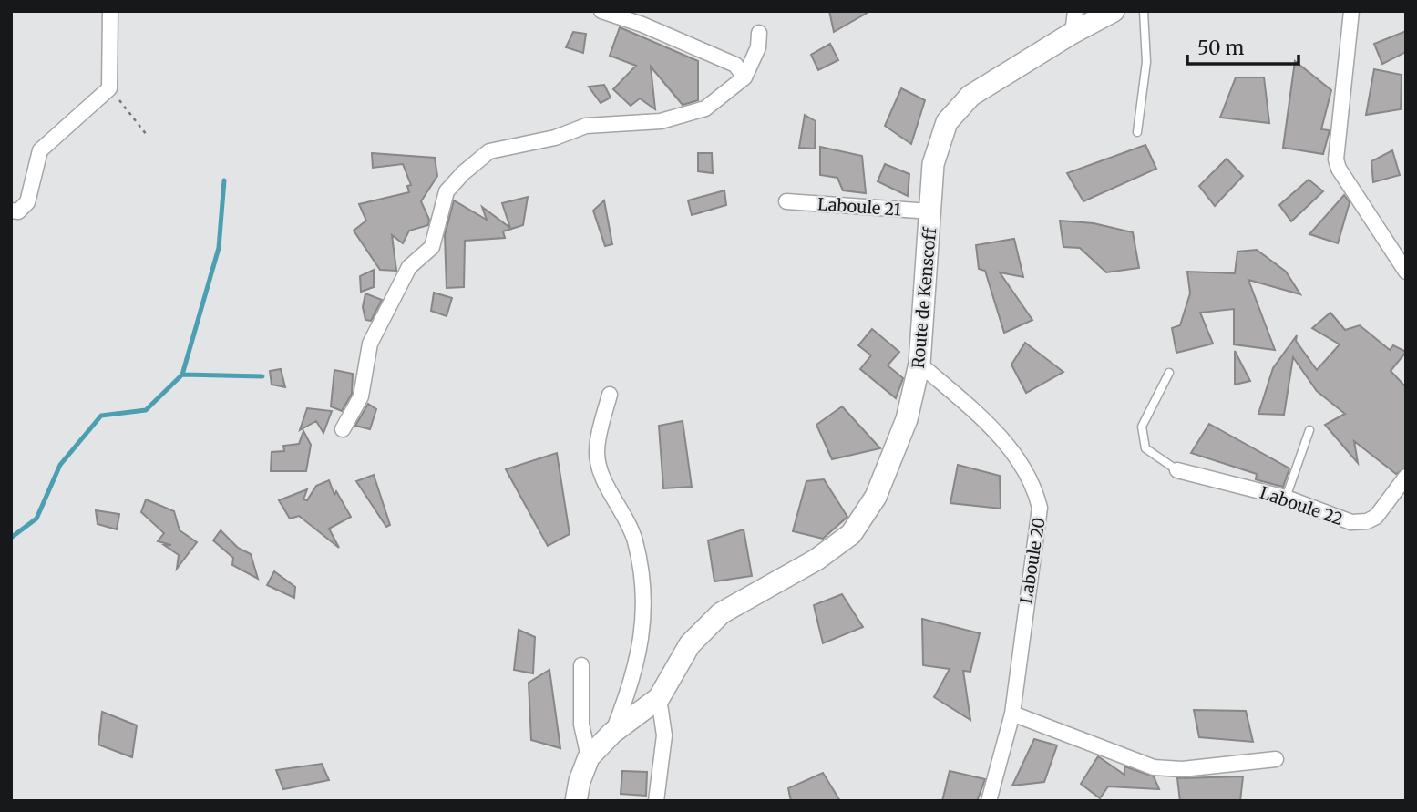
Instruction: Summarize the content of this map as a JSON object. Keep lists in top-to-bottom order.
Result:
{
  "streets": {
    "main road": ["Route de Kenscoff"],
    "street": ["Laboule 21", "Laboule 22", "Laboule 20"]
  },
  "crossings": [
    ["Laboule 21", "Route de Kenscoff"],
    ["Route de Kenscoff", "Laboule 20"]
  ],
  "scale_bar": "50 m"
}
